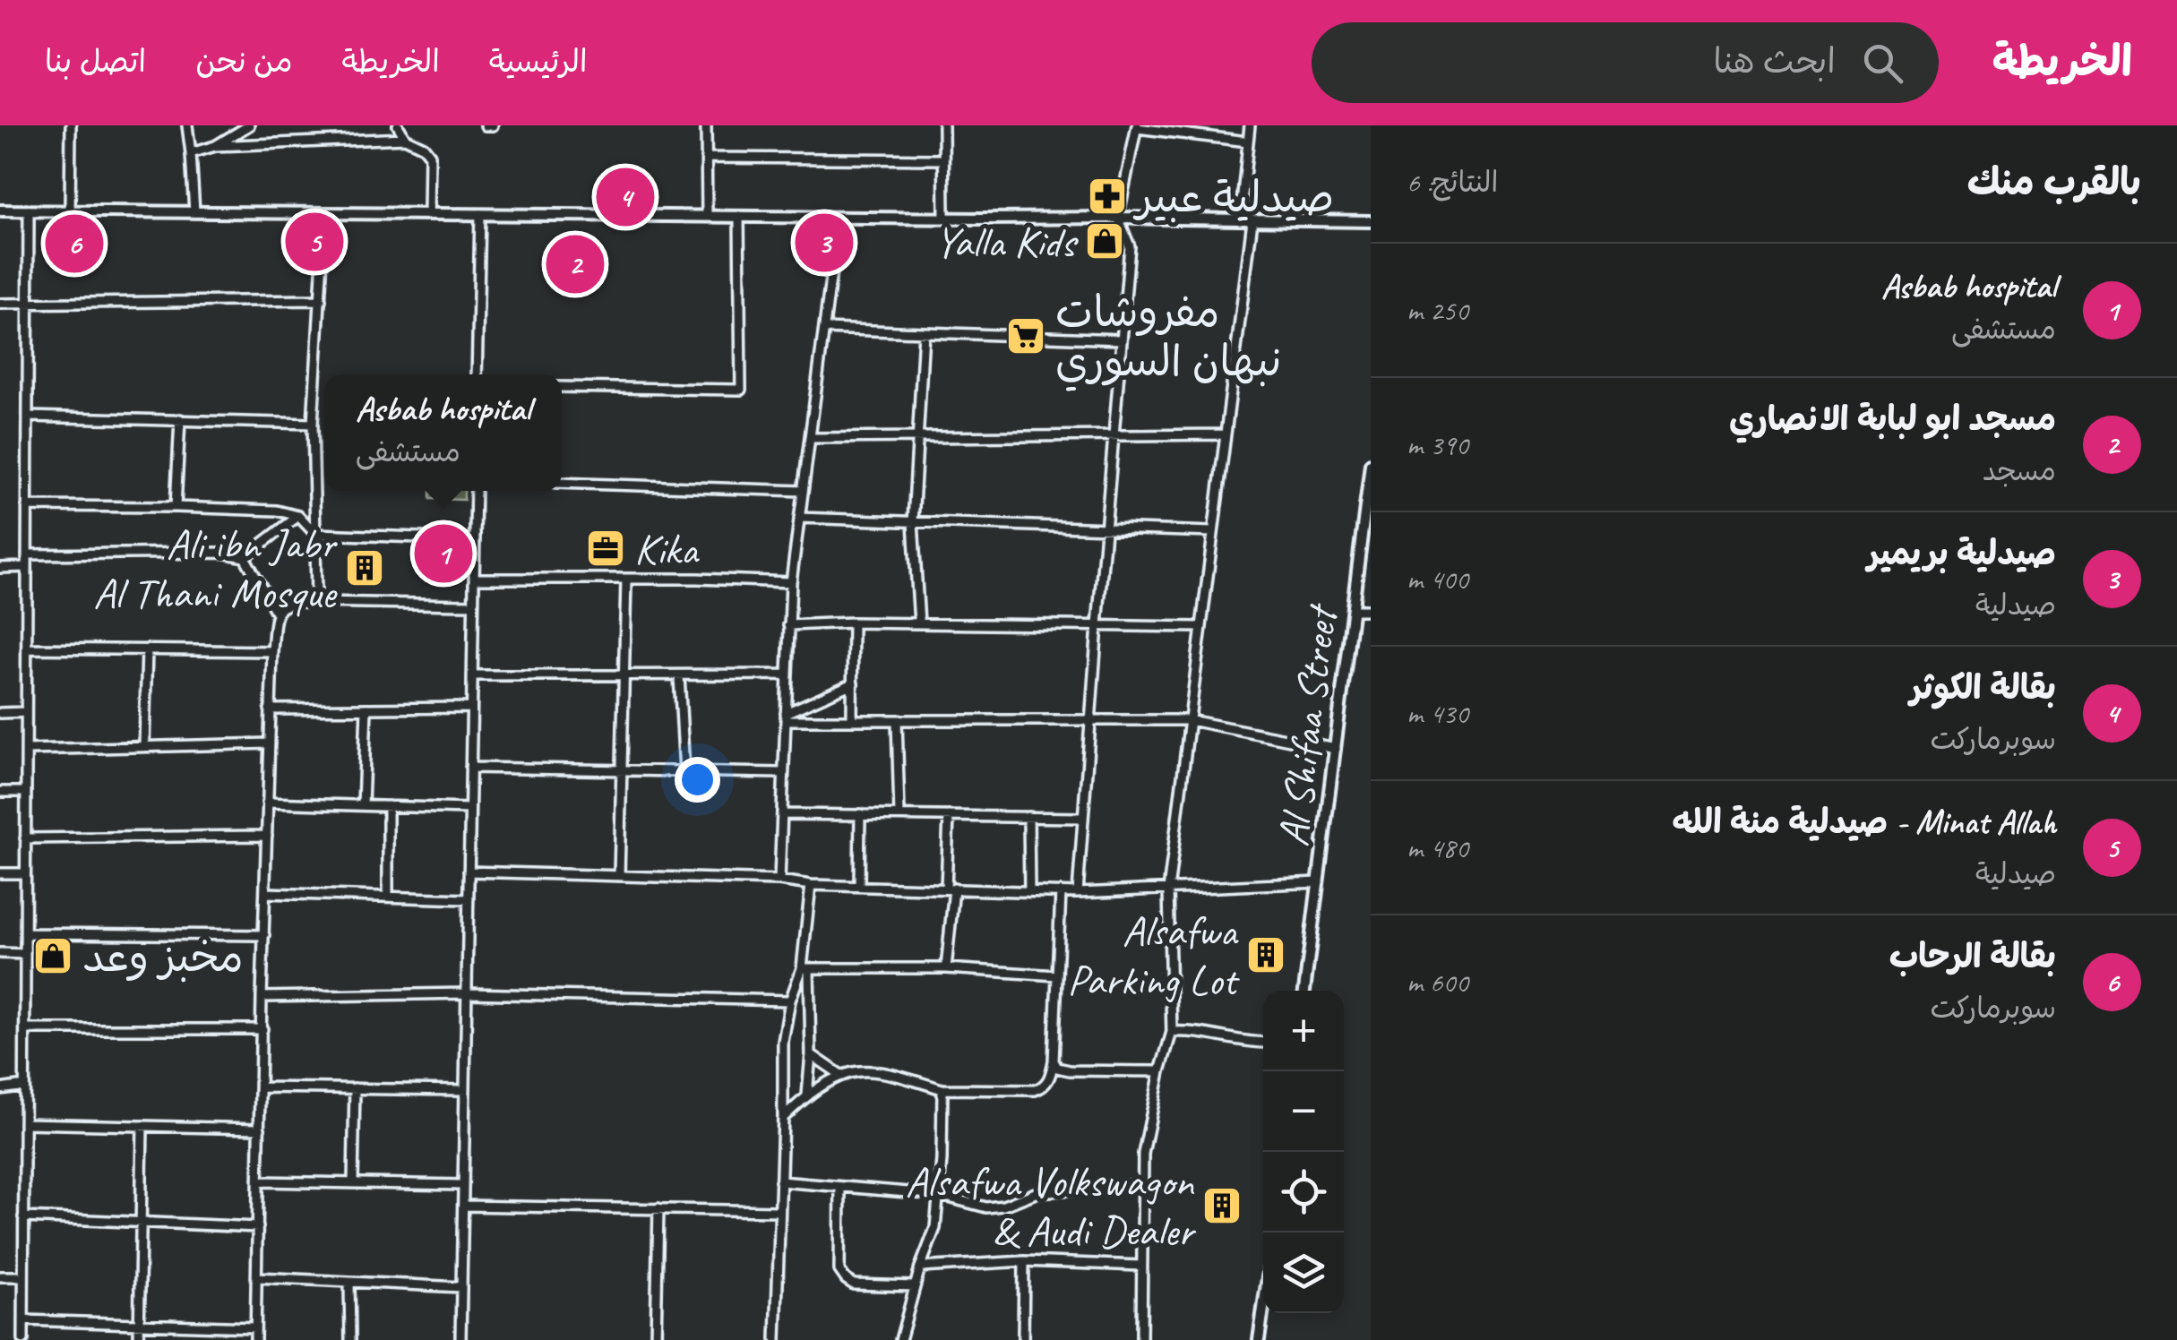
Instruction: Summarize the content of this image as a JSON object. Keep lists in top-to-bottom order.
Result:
{
  "streets": {
    "street": ["Al Shifaa Street"]
  },
  "places": {
    "pharmacy": ["صيدلية عبير"],
    "shop": ["Yalla Kids", "مخبز وعد"],
    "supermarket": ["مفروشات نبهان السوري"],
    "office": ["Kika"],
    "building": ["Ali ibn Jabr Al Thani Mosque", "Alsafwa Parking Lot", "Alsafwa Volkswagon & Audi Dealer"]
  },
  "page": {
    "header": "الخريطة",
    "search": "ابحث هنا",
    "nav": [
      "الرئيسية",
      "الخريطة",
      "من نحن",
      "اتصل بنا"
    ],
    "heading": ["بالقرب منك", "النتائج: 6"],
    "pins": [
      "4",
      "5",
      "3",
      "6",
      "2",
      "1"
    ],
    "list": [
      {
        "mark": "1",
        "name": "Asbab hospital",
        "note": "مستشفى",
        "value": "250 m"
      },
      {
        "mark": "2",
        "name": "مسجد ابو لبابة الانصاري",
        "note": "مسجد",
        "value": "390 m"
      },
      {
        "mark": "3",
        "name": "صيدلية بريمير",
        "note": "صيدلية",
        "value": "400 m"
      },
      {
        "mark": "4",
        "name": "بقالة الكوثر",
        "note": "سوبرماركت",
        "value": "430 m"
      },
      {
        "mark": "5",
        "name": "Minat Allah - صيدلية منة الله",
        "note": "صيدلية",
        "value": "480 m"
      },
      {
        "mark": "6",
        "name": "بقالة الرحاب",
        "note": "سوبرماركت",
        "value": "600 m"
      }
    ],
    "popup": ["Asbab hospital", "مستشفى"],
    "map_buttons": ["+", "−"]
  }
}
